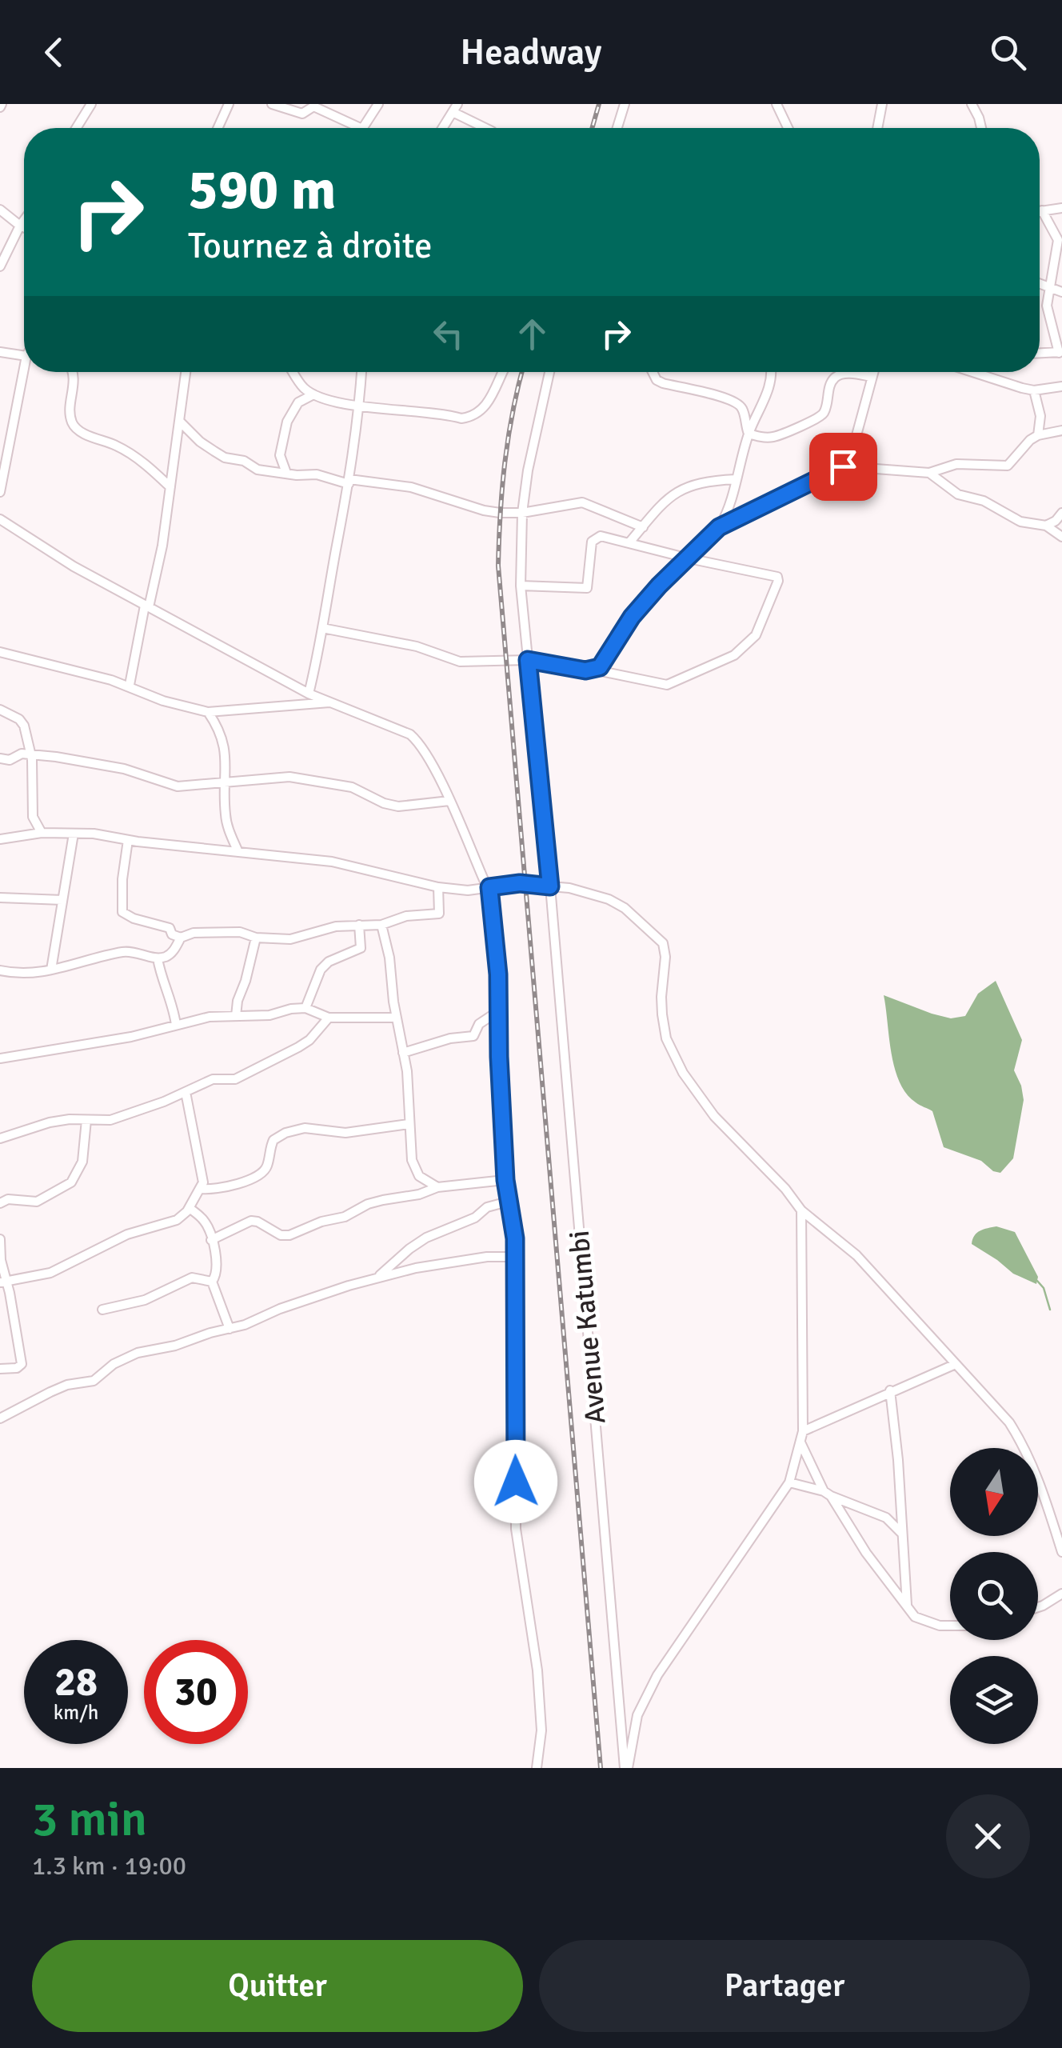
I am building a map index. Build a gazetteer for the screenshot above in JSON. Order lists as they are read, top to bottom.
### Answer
{
  "streets": {
    "street": ["Avenue Katumbi"]
  },
  "north": "bottom",
  "page": {
    "header": "Headway",
    "turn": ["590 m", "Tournez à droite"],
    "speed": "28 km/h",
    "limit": "30",
    "heading": ["3 min", "1.3 km · 19:00"],
    "buttons": ["Quitter", "Partager"]
  }
}
